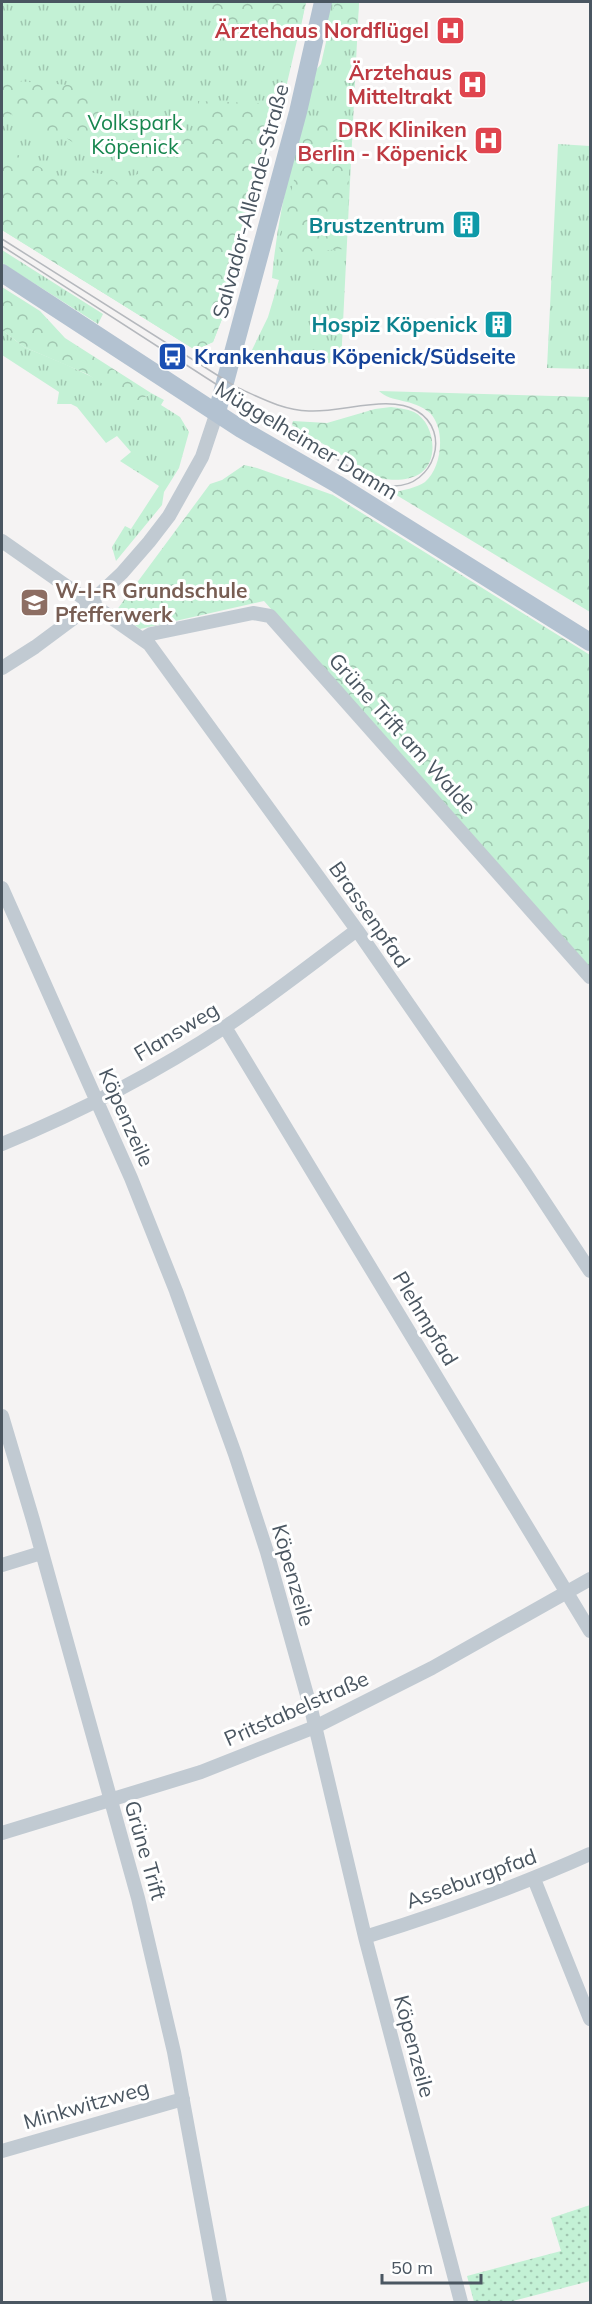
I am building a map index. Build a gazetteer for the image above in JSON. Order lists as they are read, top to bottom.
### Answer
{
  "streets": {
    "main road": ["Salvador-Allende-Straße", "Müggelheimer Damm"],
    "street": [
      "Grüne Trift am Walde",
      "Brassenpfad",
      "Flansweg",
      "Köpenzeile",
      "Plehmpfad",
      "Pritstabelstraße",
      "Grüne Trift",
      "Asseburgpfad",
      "Minkwitzweg"
    ]
  },
  "crossings": [
    ["Salvador-Allende-Straße", "Müggelheimer Damm"],
    ["Grüne Trift am Walde", "Brassenpfad"],
    ["Brassenpfad", "Flansweg"],
    ["Flansweg", "Köpenzeile"],
    ["Flansweg", "Plehmpfad"],
    ["Köpenzeile", "Pritstabelstraße"],
    ["Köpenzeile", "Asseburgpfad"],
    ["Plehmpfad", "Pritstabelstraße"],
    ["Pritstabelstraße", "Grüne Trift"],
    ["Grüne Trift", "Minkwitzweg"]
  ],
  "parks": ["Volkspark Köpenick"],
  "places": {
    "hospital": ["Ärztehaus Nordflügel", "Ärztehaus Mitteltrakt", "DRK Kliniken Berlin - Köpenick"],
    "building": ["Brustzentrum", "Hospiz Köpenick"],
    "bus stop": ["Krankenhaus Köpenick/Südseite"],
    "school or university": ["W-I-R Grundschule Pfefferwerk"]
  },
  "scale_bar": "50 m"
}
